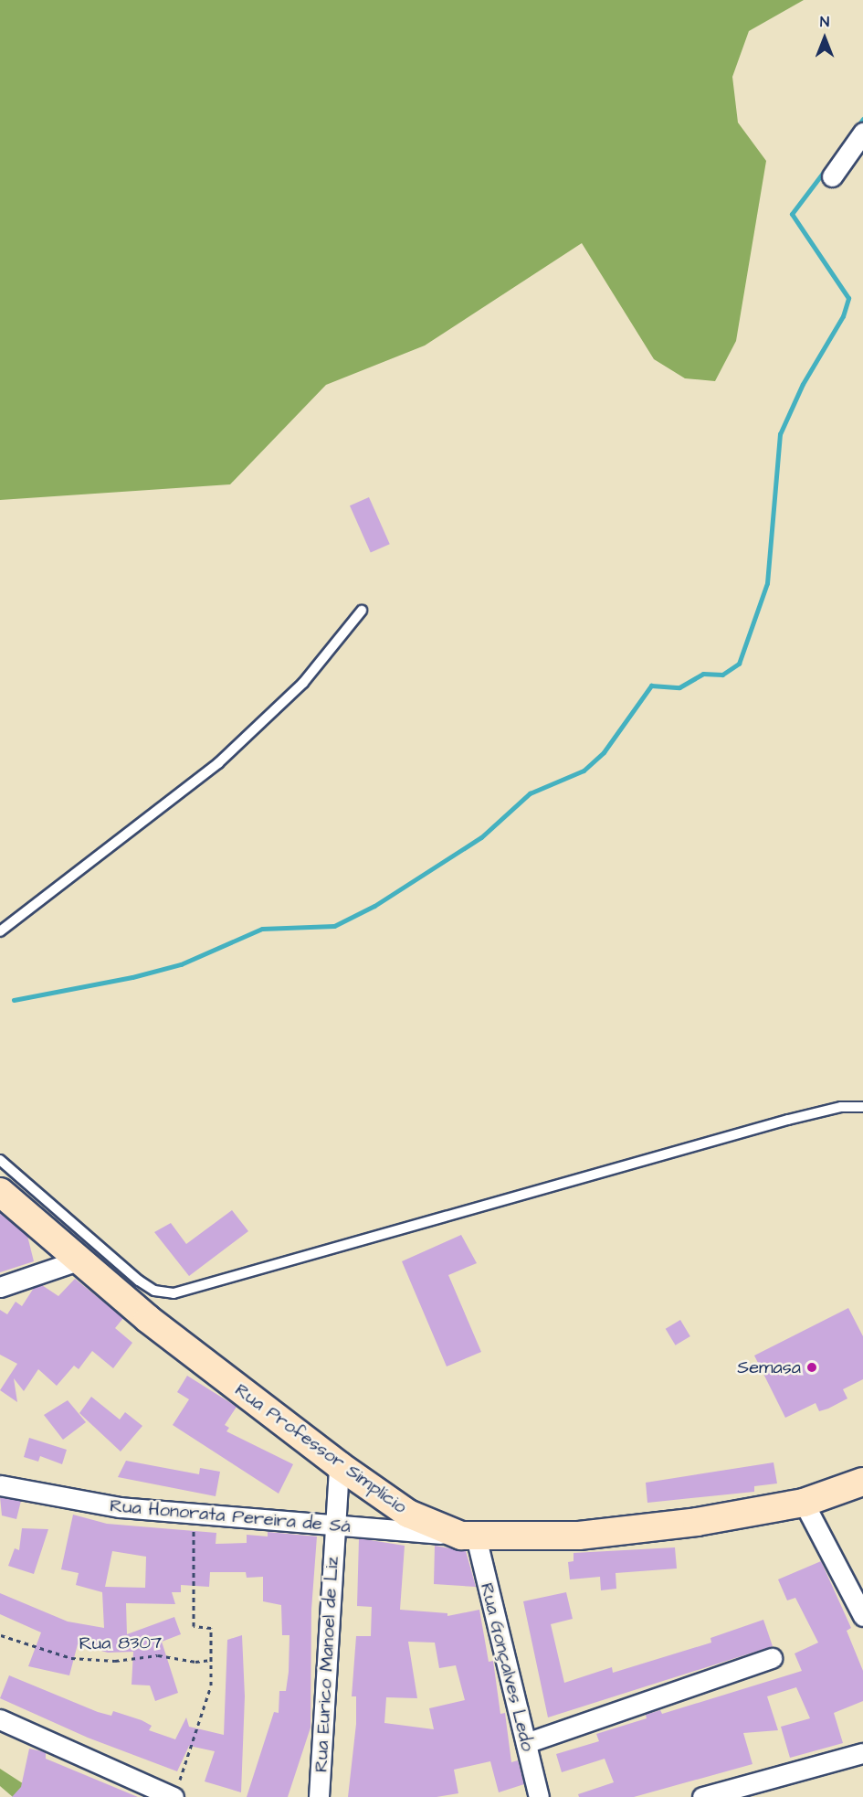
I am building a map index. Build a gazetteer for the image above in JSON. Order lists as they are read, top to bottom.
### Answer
{
  "streets": {
    "street": [
      "Rua Professor Simplício",
      "Rua Honorata Pereira de Sá",
      "Rua Eurico Manoel de Liz",
      "Rua Gonçalves Ledo"
    ],
    "path": ["Rua 8307"]
  },
  "crossings": [
    ["Rua Professor Simplício", "Rua Honorata Pereira de Sá"],
    ["Rua Professor Simplício", "Rua Eurico Manoel de Liz"],
    ["Rua Professor Simplício", "Rua Gonçalves Ledo"],
    ["Rua Honorata Pereira de Sá", "Rua Eurico Manoel de Liz"],
    ["Rua Honorata Pereira de Sá", "Rua Gonçalves Ledo"]
  ],
  "places": ["Semasa"],
  "north": "top"
}
